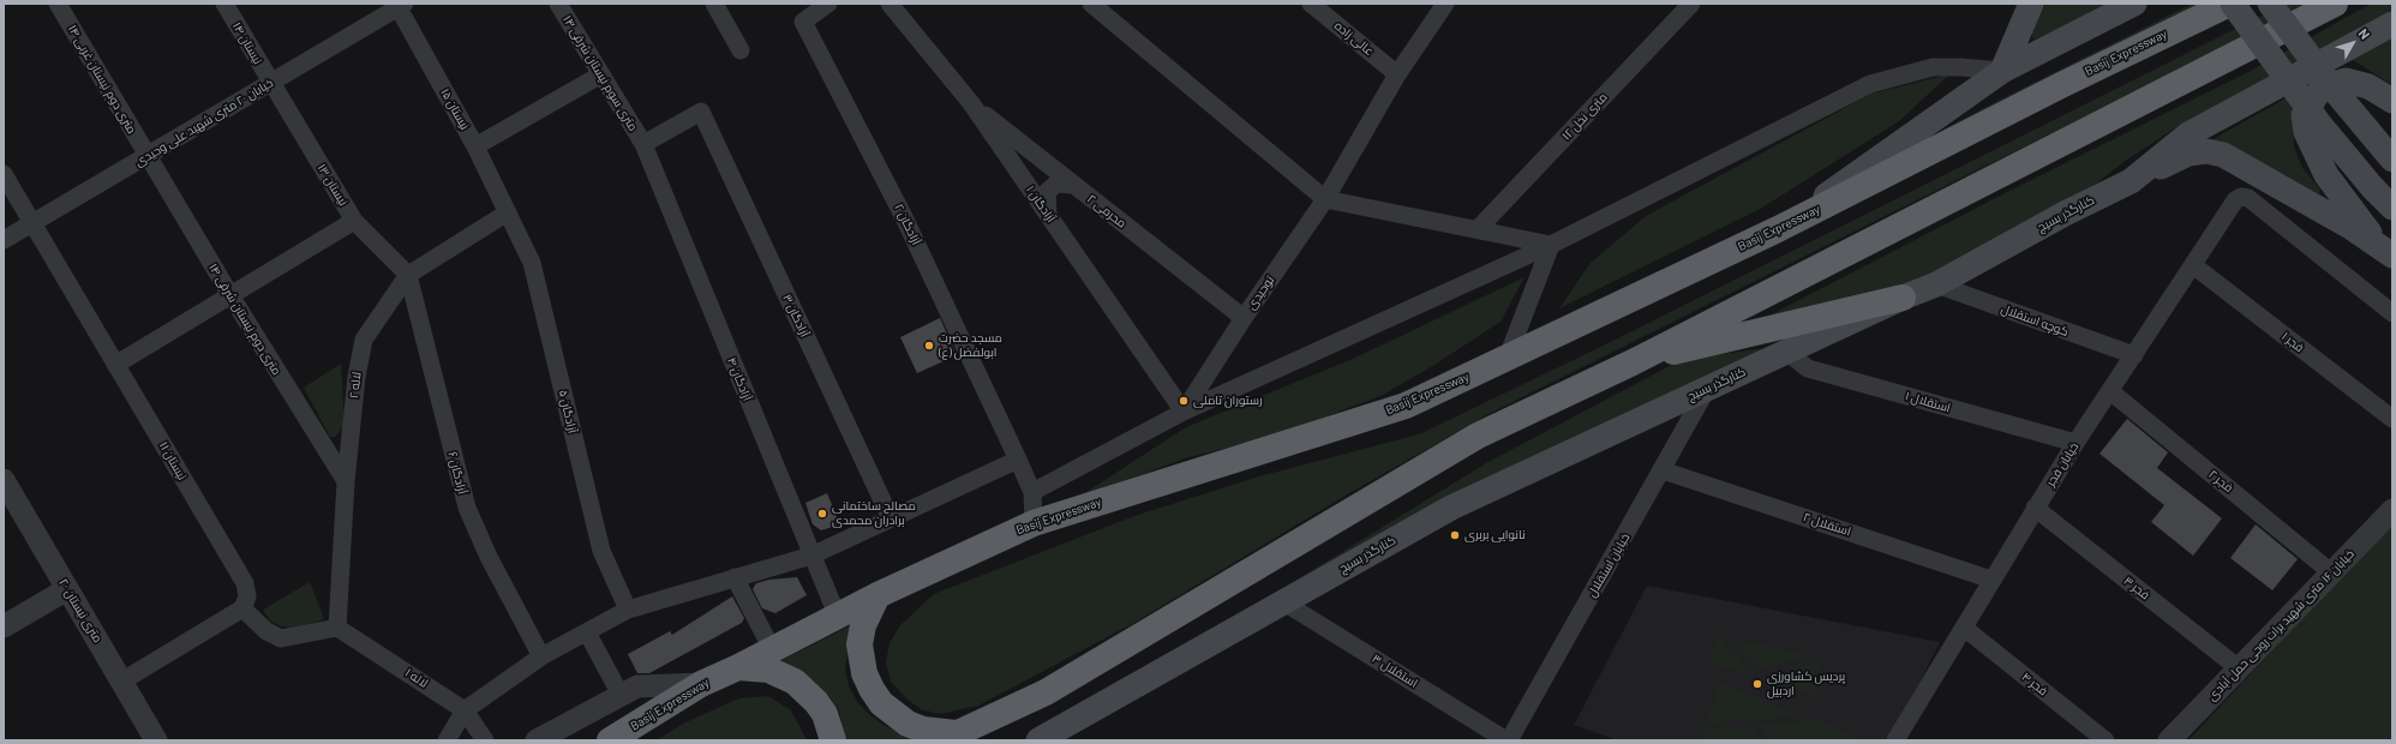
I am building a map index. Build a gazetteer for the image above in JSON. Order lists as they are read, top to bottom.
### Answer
{
  "streets": {
    "highway": ["Basij Expressway"],
    "main road": ["کنارگذر بسیج"],
    "street": [
      "عالی زاده",
      "نیستان ۱۴",
      "۱۴ متری سوم نیستان شرقی",
      "۱۴ متری دوم نیستان غربی",
      "نیستان ۱۵",
      "۱۲ متری نخل",
      "خیابان ۲۰ متری شهید علی وحیدی",
      "نیستان ۱۳",
      "آزادگان ۱",
      "محرمی ۲",
      "آزادگان ۲",
      "توحیدی",
      "آزادگان ۳",
      "۱۴ متری دوم نیستان شرقی",
      "کوچه استقلال",
      "فجر ۱",
      "آزادگان ۴",
      "لاله ۲",
      "استقلال ۱",
      "آزادگان ۵",
      "نیستان ۱۱",
      "خیابان فجر",
      "آزادگان ۶",
      "فجر ۲",
      "استقلال ۲",
      "خیابان استقلال",
      "فجر ۳",
      "۲۰ متری نیستان",
      "خیابان ۱۶ متری شهید برات روحی حمل آبادی",
      "استقلال ۳",
      "لاله ۱",
      "فجر ۴"
    ]
  },
  "crossings": [
    ["عالی زاده", "توحیدی"],
    ["نیستان ۱۴", "خیابان ۲۰ متری شهید علی وحیدی"],
    ["نیستان ۱۴", "نیستان ۱۳"],
    ["Basij Expressway", "آزادگان ۴"],
    ["۱۴ متری سوم نیستان شرقی", "آزادگان ۳"],
    ["۱۴ متری سوم نیستان شرقی", "آزادگان ۴"],
    ["۱۴ متری دوم نیستان غربی", "خیابان ۲۰ متری شهید علی وحیدی"],
    ["۱۴ متری دوم نیستان غربی", "۱۴ متری دوم نیستان شرقی"],
    ["نیستان ۱۵", "خیابان ۲۰ متری شهید علی وحیدی"],
    ["نیستان ۱۵", "لاله ۲"],
    ["نیستان ۱۵", "آزادگان ۵"],
    ["خیابان ۲۰ متری شهید علی وحیدی", "نیستان ۱۳"],
    ["خیابان ۲۰ متری شهید علی وحیدی", "۱۴ متری دوم نیستان شرقی"],
    ["خیابان ۲۰ متری شهید علی وحیدی", "نیستان ۱۱"],
    ["نیستان ۱۳", "لاله ۲"],
    ["نیستان ۱۳", "آزادگان ۶"],
    ["آزادگان ۱", "محرمی ۲"],
    ["آزادگان ۱", "توحیدی"],
    ["محرمی ۲", "توحیدی"],
    ["کنارگذر بسیج", "کوچه استقلال"],
    ["کنارگذر بسیج", "استقلال ۱"],
    ["کنارگذر بسیج", "خیابان استقلال"],
    ["کنارگذر بسیج", "استقلال ۳"],
    ["آزادگان ۳", "آزادگان ۴"],
    ["۱۴ متری دوم نیستان شرقی", "لاله ۲"],
    ["کوچه استقلال", "خیابان فجر"],
    ["فجر ۱", "خیابان فجر"],
    ["لاله ۲", "آزادگان ۵"],
    ["لاله ۲", "آزادگان ۶"],
    ["لاله ۲", "لاله ۱"],
    ["استقلال ۱", "خیابان فجر"],
    ["خیابان فجر", "فجر ۲"],
    ["خیابان فجر", "استقلال ۲"],
    ["خیابان فجر", "فجر ۳"],
    ["خیابان فجر", "فجر ۴"],
    ["فجر ۲", "خیابان ۱۶ متری شهید برات روحی حمل آبادی"],
    ["استقلال ۲", "خیابان استقلال"],
    ["خیابان استقلال", "استقلال ۳"],
    ["فجر ۳", "خیابان ۱۶ متری شهید برات روحی حمل آبادی"]
  ],
  "places": [
    "مسجد حضرت ابولفضل (ع)",
    "رستوران تاملی",
    "مصالح ساختمانی برادران محمدی",
    "نانوایی بربری",
    "پردیس کشاورزی اردبیل"
  ],
  "north": "top right"
}
